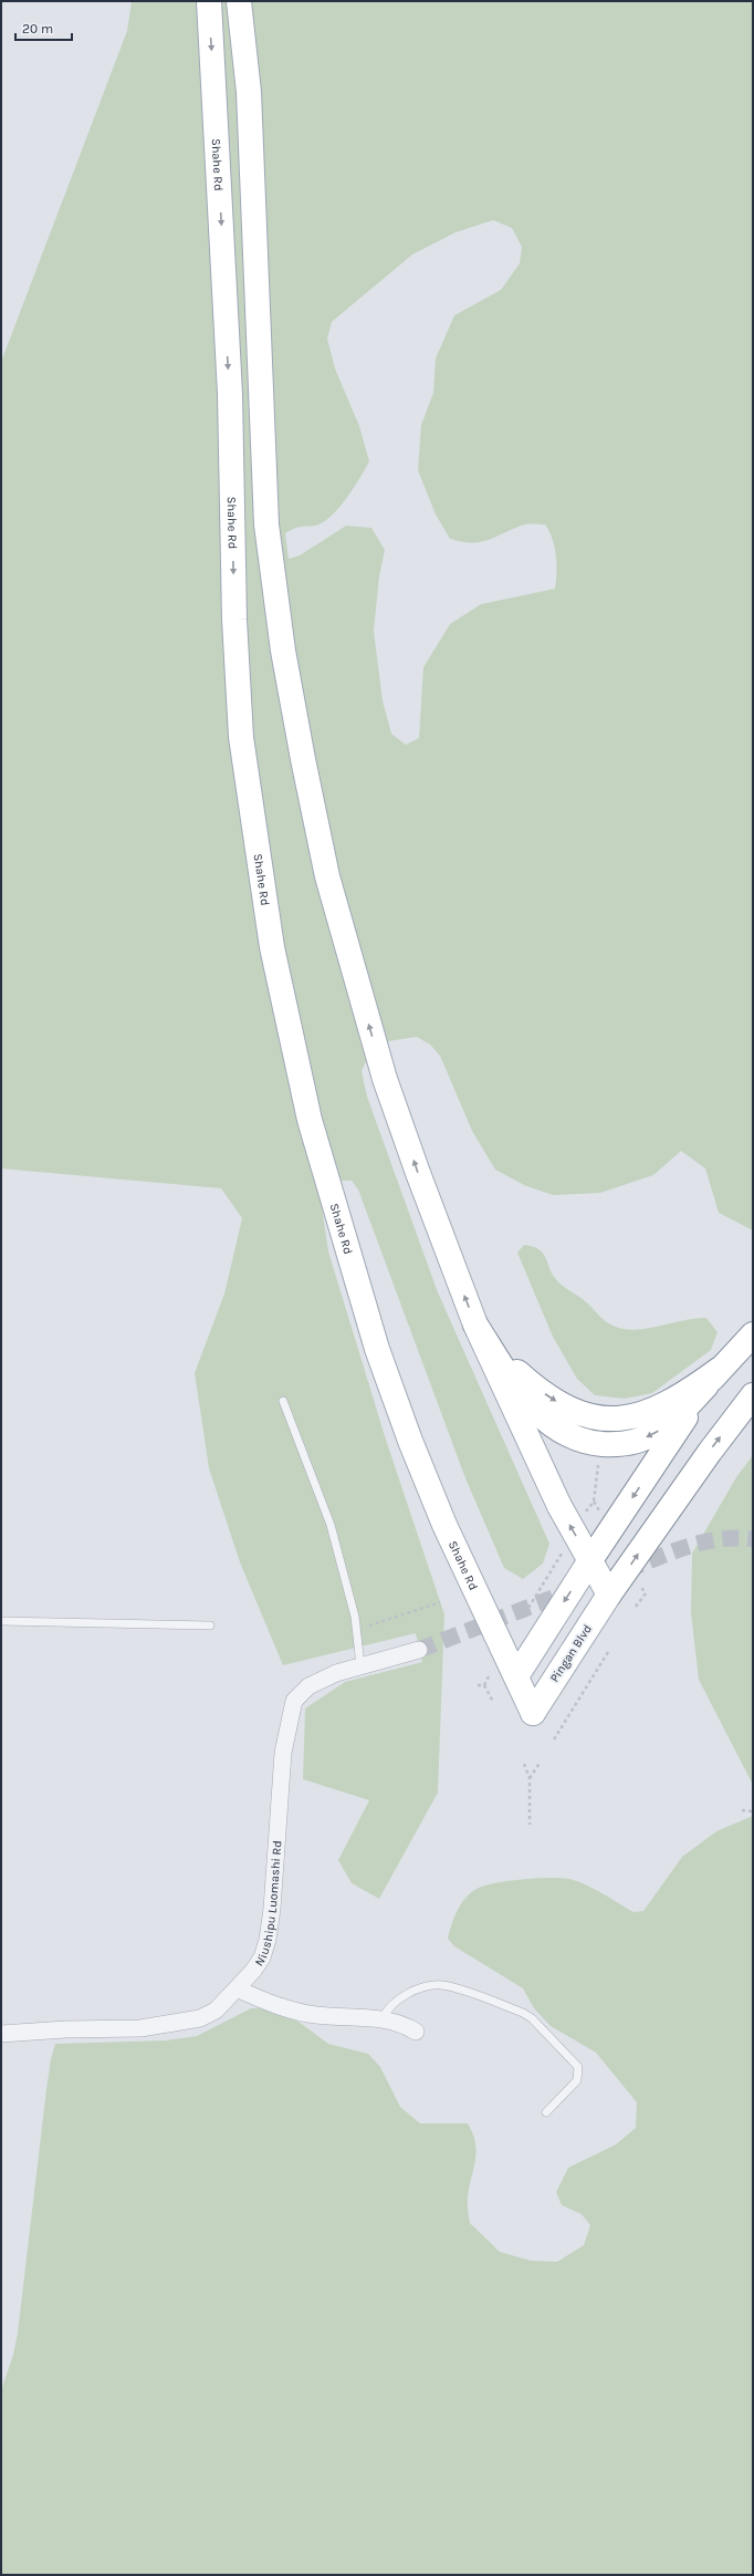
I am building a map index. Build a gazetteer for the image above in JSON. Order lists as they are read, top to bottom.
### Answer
{
  "streets": {
    "main road": ["Shahe Rd", "Pingan Blvd"],
    "street": ["Niushipu Luomashi Rd"]
  },
  "crossings": [
    ["Shahe Rd", "Pingan Blvd"]
  ],
  "scale_bar": "20 m"
}
